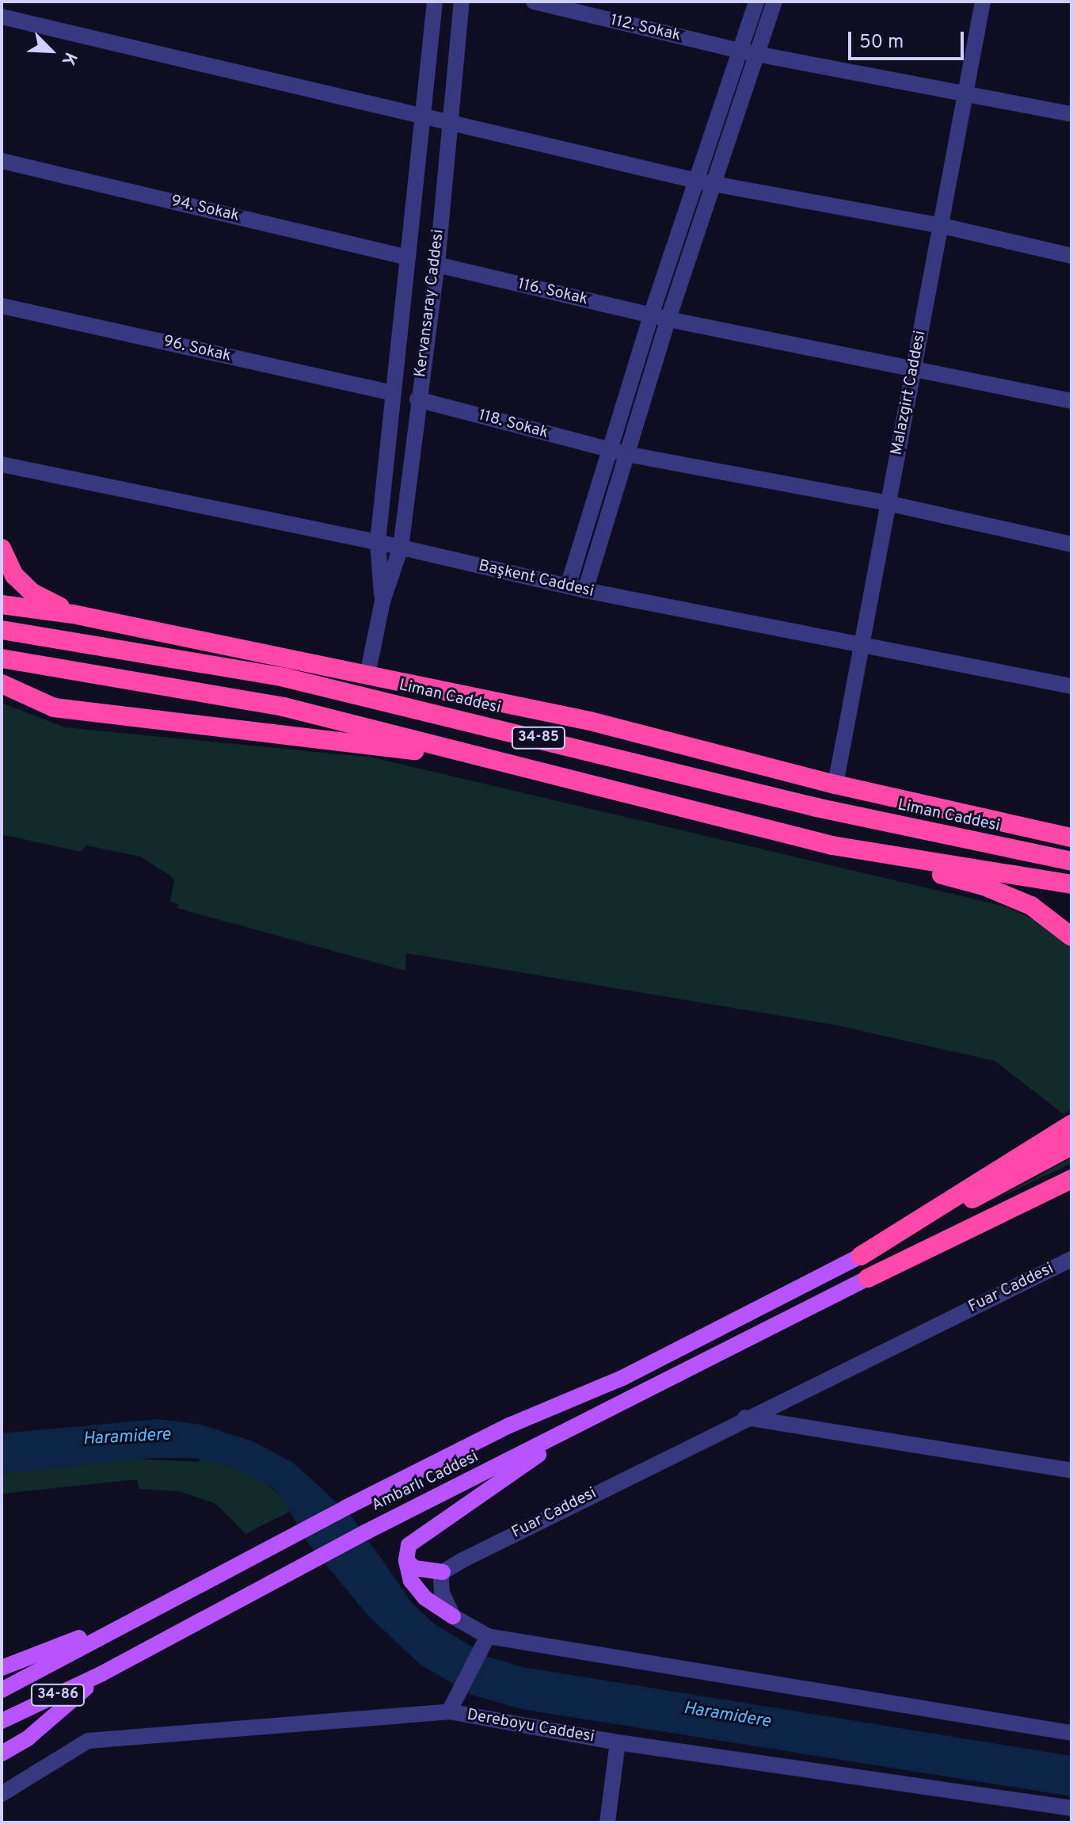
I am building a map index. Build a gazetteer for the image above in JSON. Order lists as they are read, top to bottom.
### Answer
{
  "streets": {
    "highway": ["Liman Caddesi", "34-85"],
    "main road": ["Ambarlı Caddesi", "34-86"],
    "street": [
      "112. Sokak",
      "94. Sokak",
      "116. Sokak",
      "Kervansaray Caddesi",
      "96. Sokak",
      "Malazgirt Caddesi",
      "118. Sokak",
      "Başkent Caddesi",
      "Fuar Caddesi",
      "Dereboyu Caddesi"
    ]
  },
  "crossings": [
    ["112. Sokak", "Malazgirt Caddesi"],
    ["94. Sokak", "Kervansaray Caddesi"],
    ["116. Sokak", "Kervansaray Caddesi"],
    ["116. Sokak", "Malazgirt Caddesi"],
    ["Kervansaray Caddesi", "96. Sokak"],
    ["Kervansaray Caddesi", "118. Sokak"],
    ["Kervansaray Caddesi", "Başkent Caddesi"],
    ["Malazgirt Caddesi", "118. Sokak"],
    ["Malazgirt Caddesi", "Başkent Caddesi"]
  ],
  "water": ["Haramidere"],
  "scale_bar": "50 m",
  "north": "bottom right"
}
